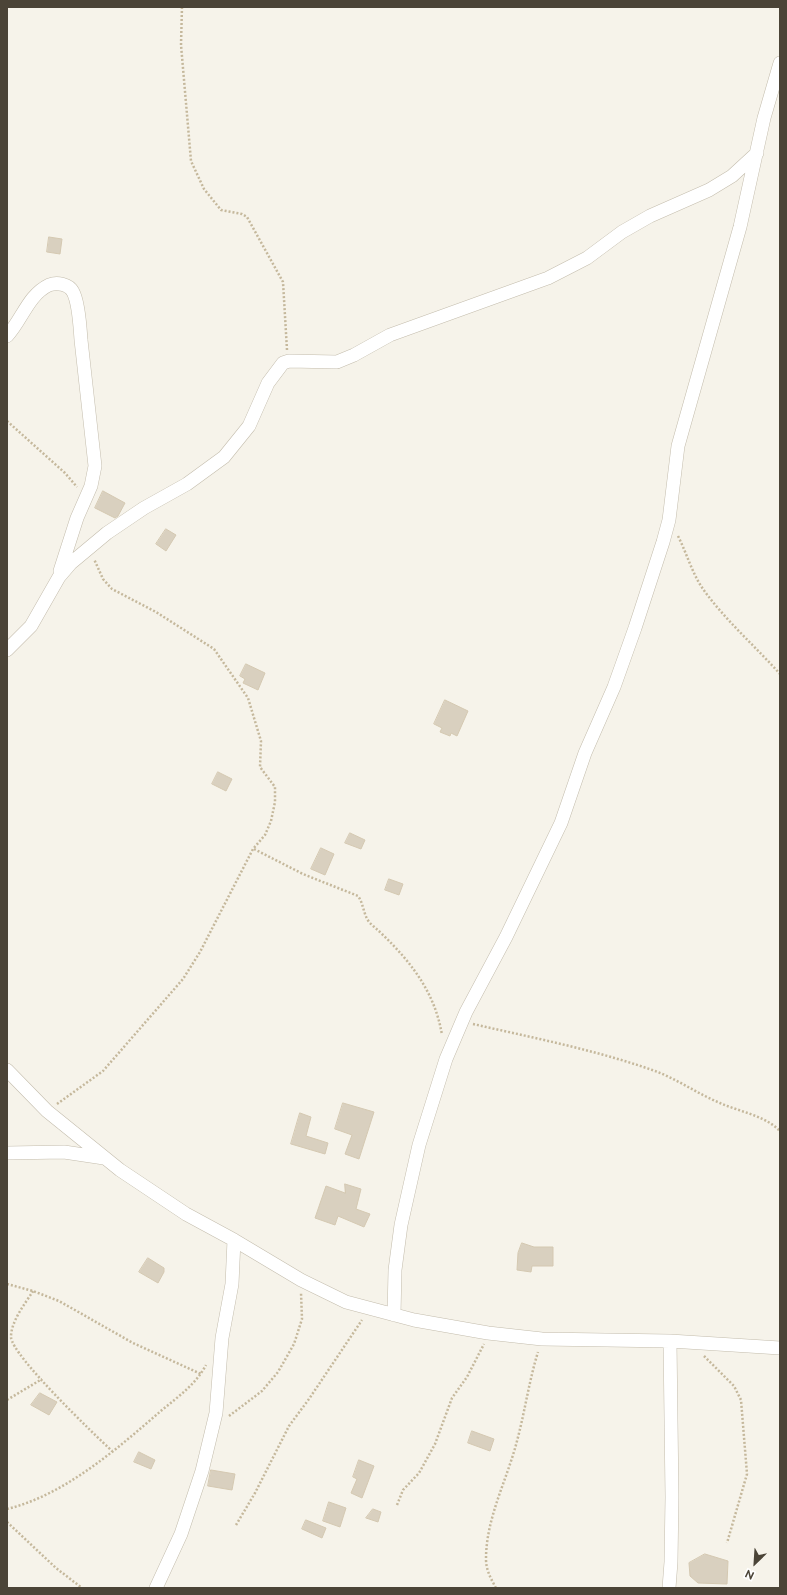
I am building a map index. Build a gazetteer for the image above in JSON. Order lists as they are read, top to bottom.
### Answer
{
  "north": "bottom left"
}
